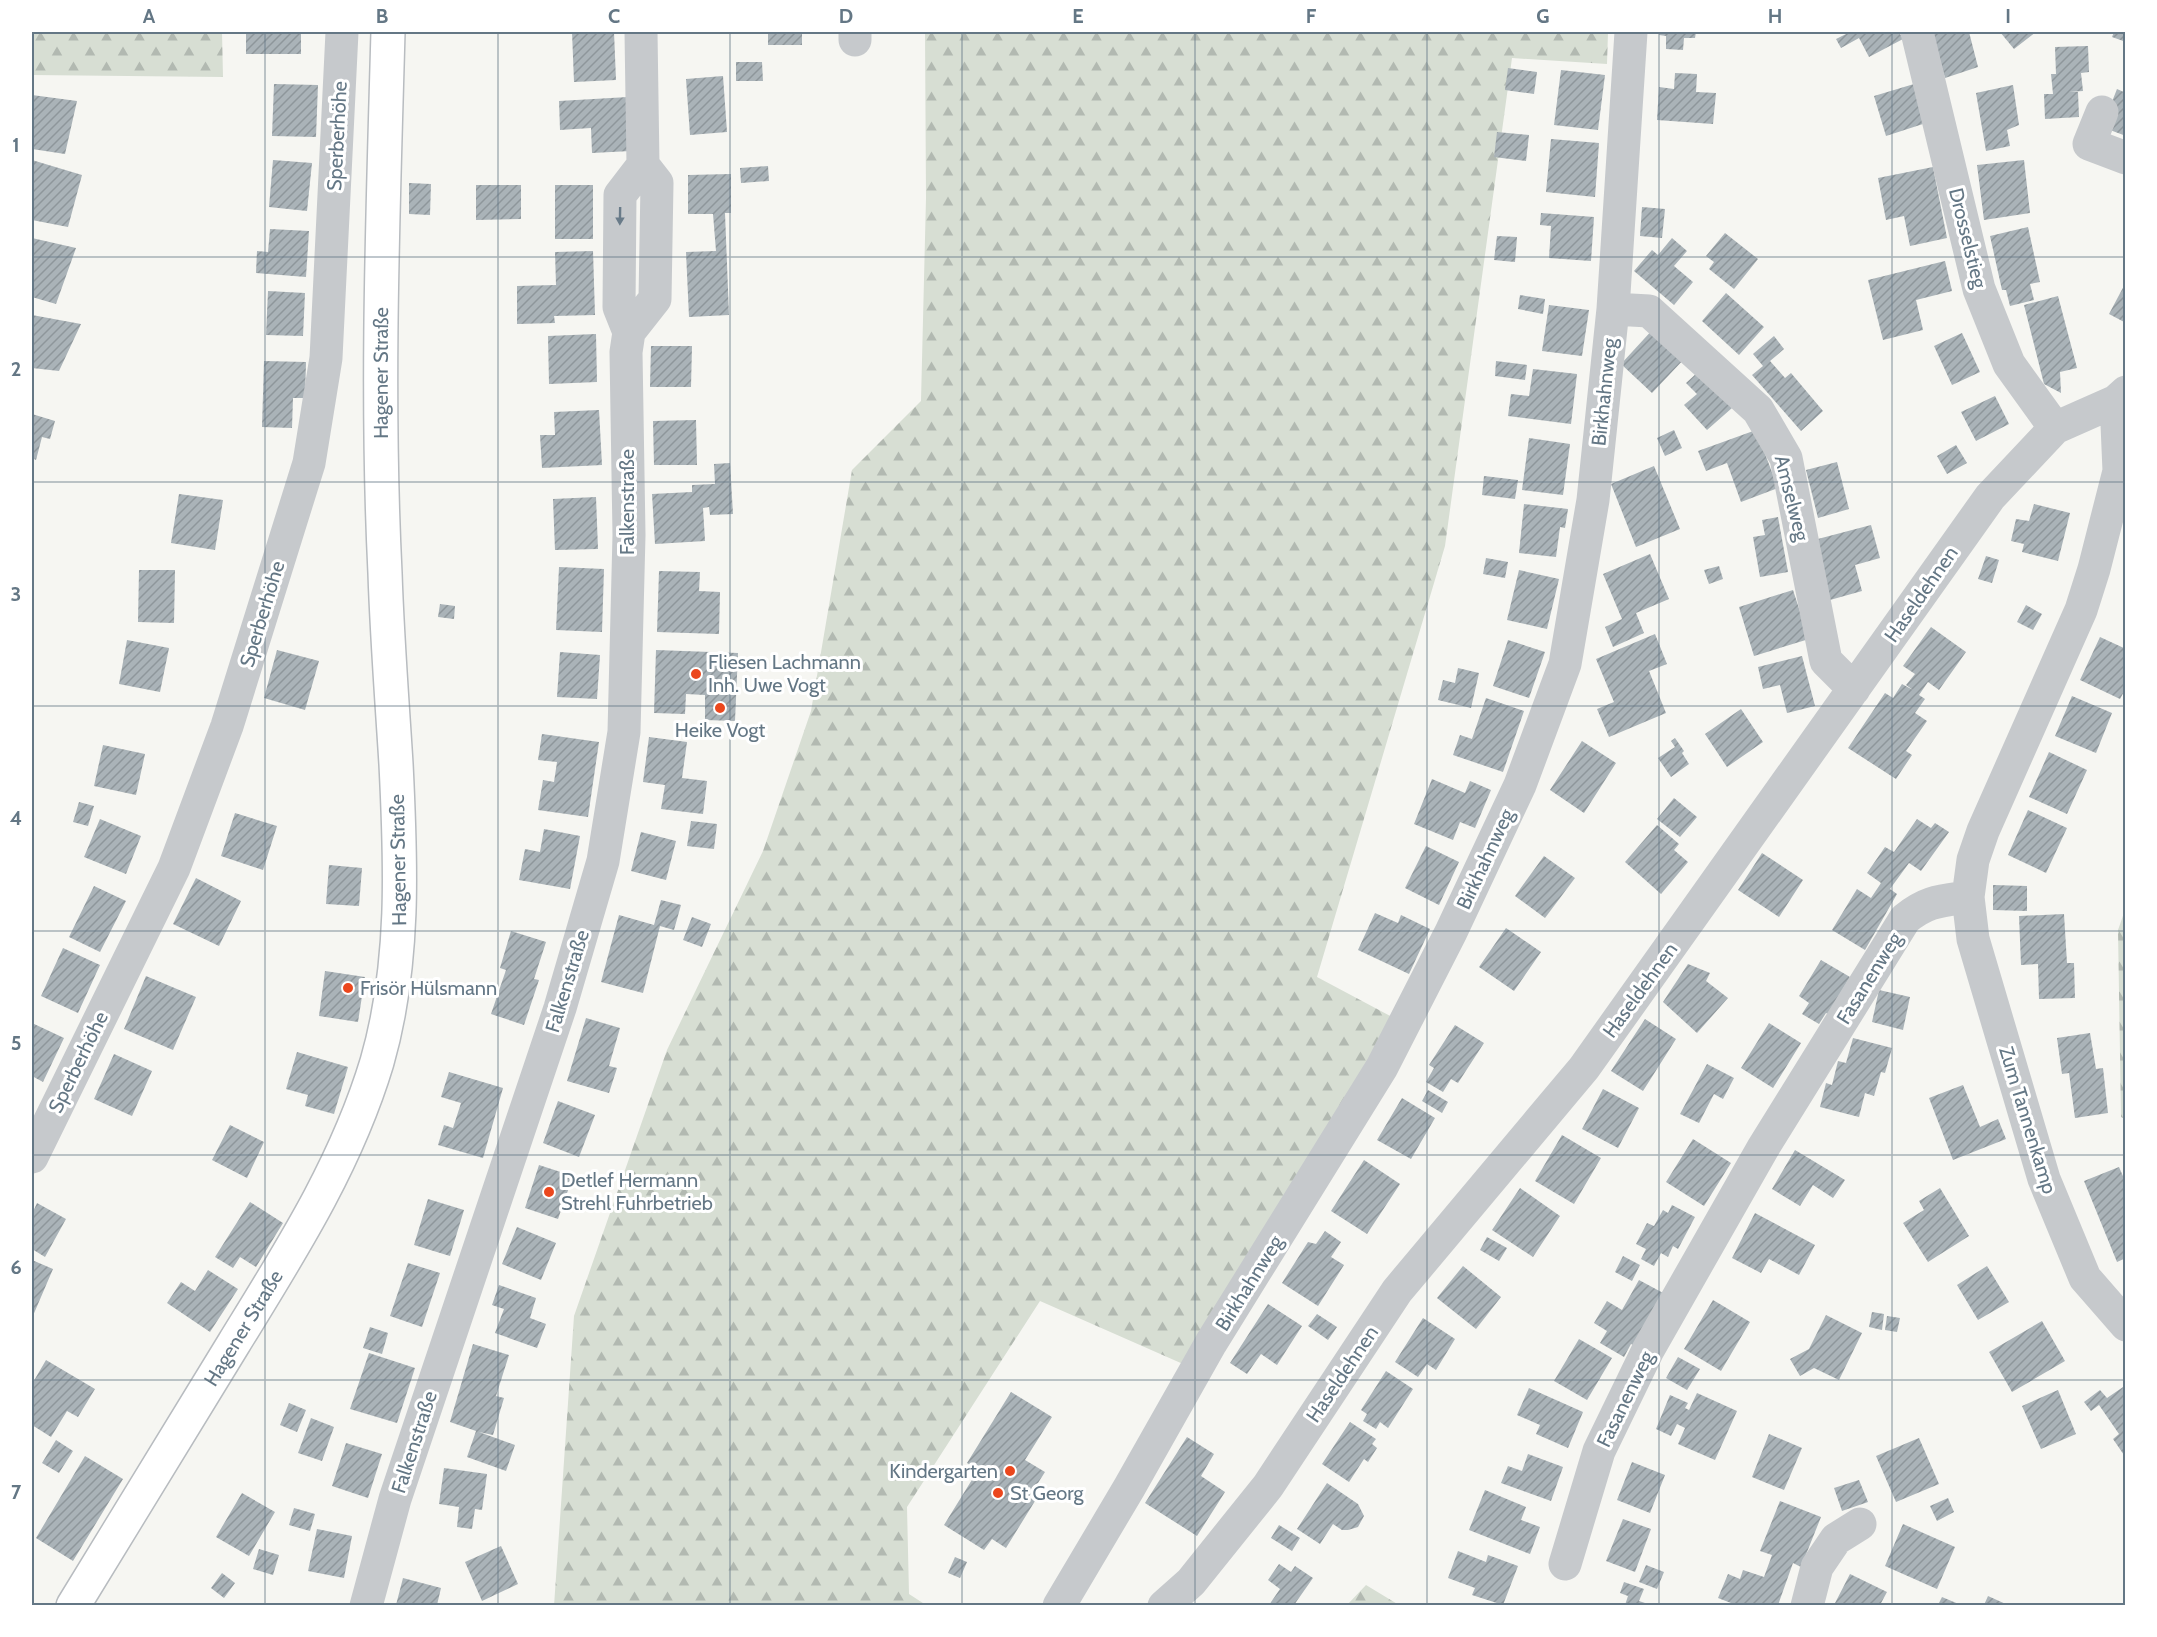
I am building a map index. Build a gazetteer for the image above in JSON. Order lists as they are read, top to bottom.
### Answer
{
  "streets": {
    "main road": ["Hagener Straße"],
    "street": [
      "Sperberhöhe",
      "Drosselstieg",
      "Birkhahnweg",
      "Amselweg",
      "Falkenstraße",
      "Haseldehnen",
      "Fasanenweg",
      "Zum Tannenkamp"
    ]
  },
  "crossings": [
    ["Drosselstieg", "Haseldehnen"],
    ["Birkhahnweg", "Amselweg"],
    ["Amselweg", "Haseldehnen"],
    ["Fasanenweg", "Zum Tannenkamp"]
  ],
  "places": [
    "Fliesen Lachmann Inh. Uwe Vogt",
    "Heike Vogt",
    "Frisör Hülsmann",
    "Detlef Hermann Strehl Fuhrbetrieb",
    "Kindergarten",
    "St Georg"
  ],
  "grid": {
    "columns": [
      "A",
      "B",
      "C",
      "D",
      "E",
      "F",
      "G",
      "H",
      "I"
    ],
    "rows": [
      "1",
      "2",
      "3",
      "4",
      "5",
      "6",
      "7"
    ]
  }
}
